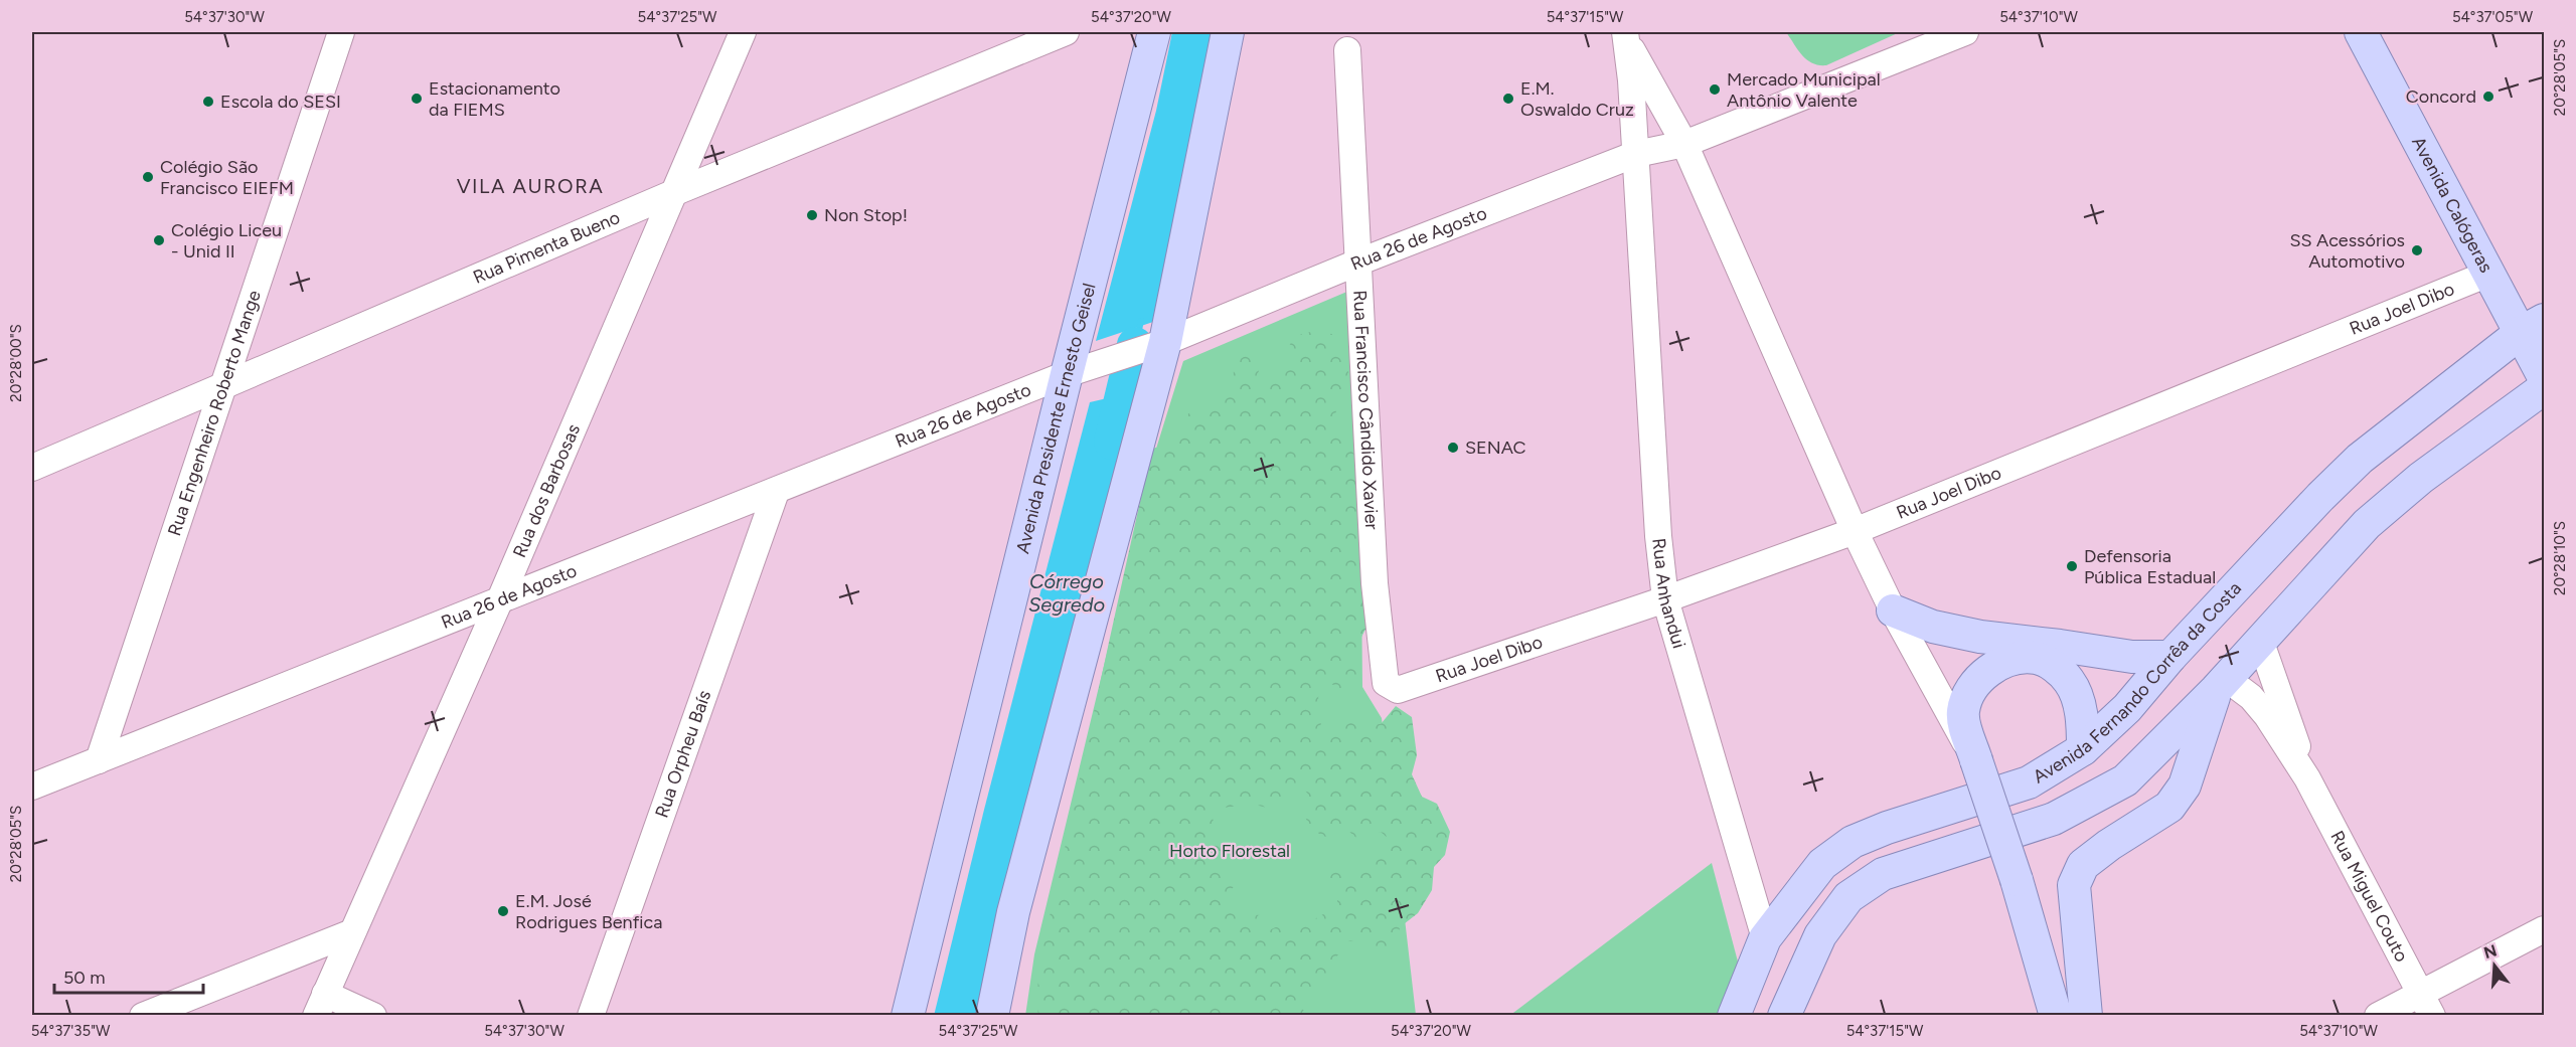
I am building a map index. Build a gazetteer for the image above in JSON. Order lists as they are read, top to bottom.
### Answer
{
  "streets": {
    "main road": [
      "Avenida Calógeras",
      "Avenida Presidente Ernesto Geisel",
      "Rua Anhandui",
      "Avenida Fernando Corrêa da Costa"
    ],
    "street": [
      "Rua 26 de Agosto",
      "Rua Pimenta Bueno",
      "Rua Joel Dibo",
      "Rua Francisco Cândido Xavier",
      "Rua Engenheiro Roberto Mange",
      "Rua dos Barbosas",
      "Rua Orpheu Baís",
      "Rua Miguel Couto"
    ]
  },
  "crossings": [
    ["Avenida Calógeras", "Rua Joel Dibo"],
    ["Avenida Calógeras", "Avenida Fernando Corrêa da Costa"],
    ["Rua 26 de Agosto", "Rua Francisco Cândido Xavier"],
    ["Rua 26 de Agosto", "Rua Engenheiro Roberto Mange"],
    ["Rua 26 de Agosto", "Avenida Presidente Ernesto Geisel"],
    ["Rua 26 de Agosto", "Rua dos Barbosas"],
    ["Rua 26 de Agosto", "Rua Anhandui"],
    ["Rua 26 de Agosto", "Rua Orpheu Baís"],
    ["Rua Pimenta Bueno", "Rua Engenheiro Roberto Mange"],
    ["Rua Pimenta Bueno", "Rua dos Barbosas"],
    ["Rua Joel Dibo", "Rua Francisco Cândido Xavier"],
    ["Rua Joel Dibo", "Rua Anhandui"],
    ["Rua Anhandui", "Avenida Fernando Corrêa da Costa"]
  ],
  "districts": ["VILA AURORA"],
  "water": ["Córrego Segredo"],
  "parks": ["Horto Florestal"],
  "places": [
    "Mercado Municipal Antônio Valente",
    "Concord",
    "Estacionamento da FIEMS",
    "E.M. Oswaldo Cruz",
    "Escola do SESI",
    "Colégio São Francisco EIEFM",
    "Non Stop!",
    "Colégio Liceu - Unid II",
    "SS Acessórios Automotivo",
    "SENAC",
    "Defensoria Pública Estadual",
    "E.M. José Rodrigues Benfica"
  ],
  "scale_bar": "50 m",
  "north": "top",
  "coordinates": [
    "54°37'30\"W",
    "54°37'25\"W",
    "54°37'20\"W",
    "54°37'15\"W",
    "54°37'10\"W",
    "54°37'05\"W",
    "20°28'05\"S",
    "20°28'00\"S",
    "20°28'10\"S",
    "54°37'35\"W"
  ]
}
